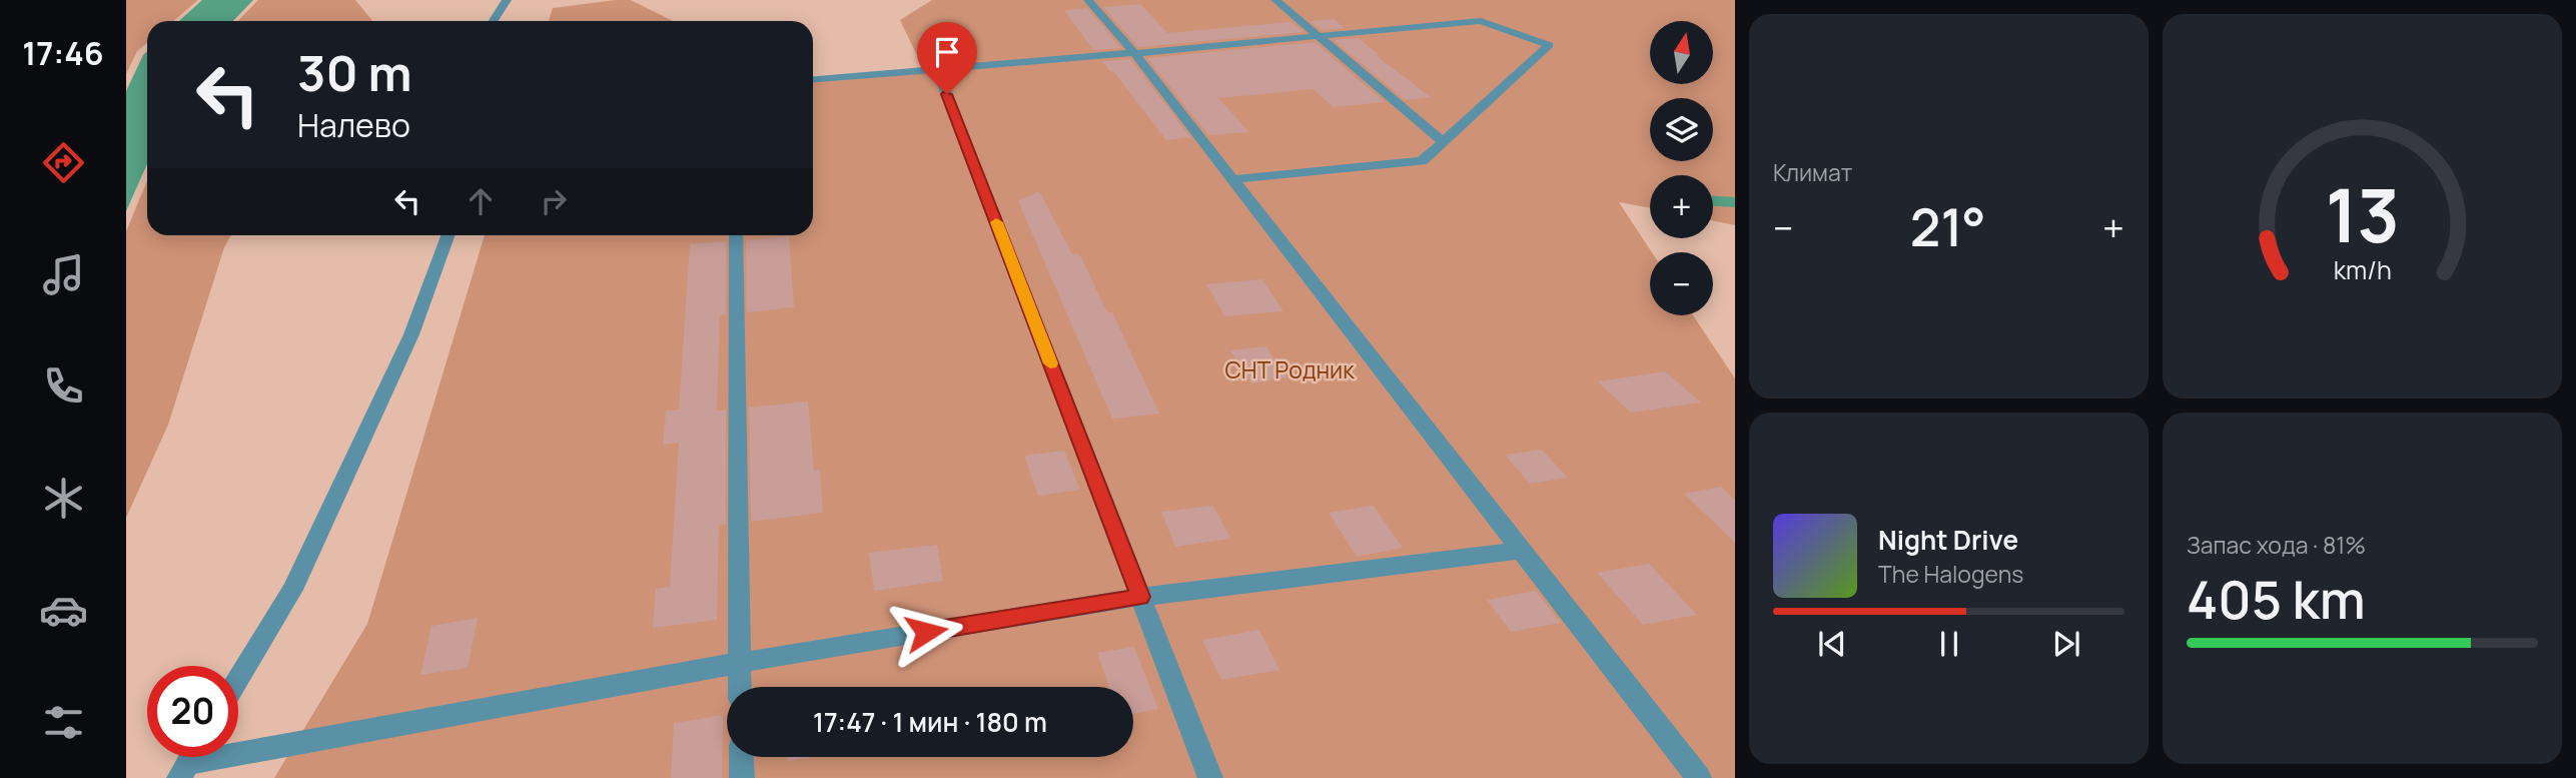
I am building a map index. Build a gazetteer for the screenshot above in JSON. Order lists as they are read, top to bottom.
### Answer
{
  "parks": ["СНТ Родник"],
  "north": "top",
  "page": {
    "tabs": "17:46",
    "tile": [
      "Климат",
      ["Запас хода · 81%", "405 km"]
    ],
    "map_buttons": ["+", "−"],
    "turn": ["30 m", "Налево"],
    "heat": ["−", "21°", "+"],
    "song": ["Night Drive", "The Halogens"],
    "limit": "20",
    "trip": "17:47 · 1 мин · 180 m",
    "gauge": ["13", "km/h"]
  }
}
